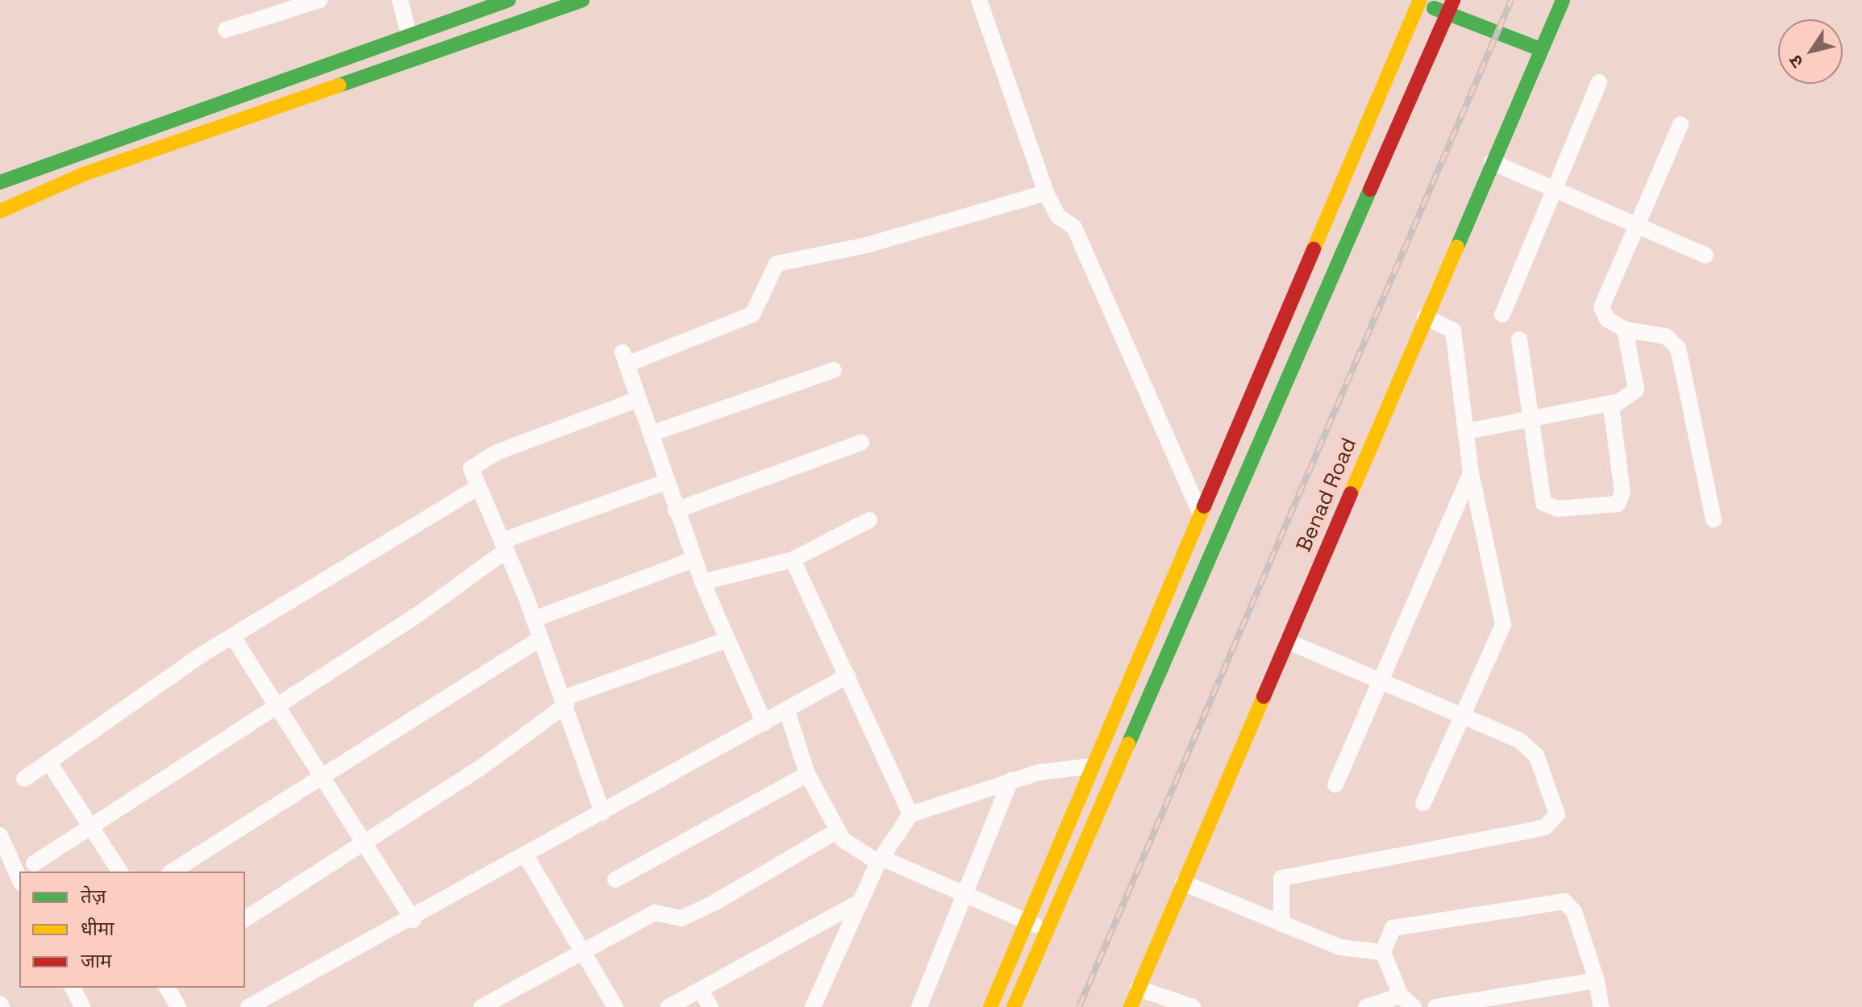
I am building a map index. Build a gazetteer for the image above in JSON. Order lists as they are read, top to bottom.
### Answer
{
  "streets": {
    "street": ["Benad Road"]
  },
  "legend": ["तेज़", "धीमा", "जाम"],
  "north": "bottom left"
}
